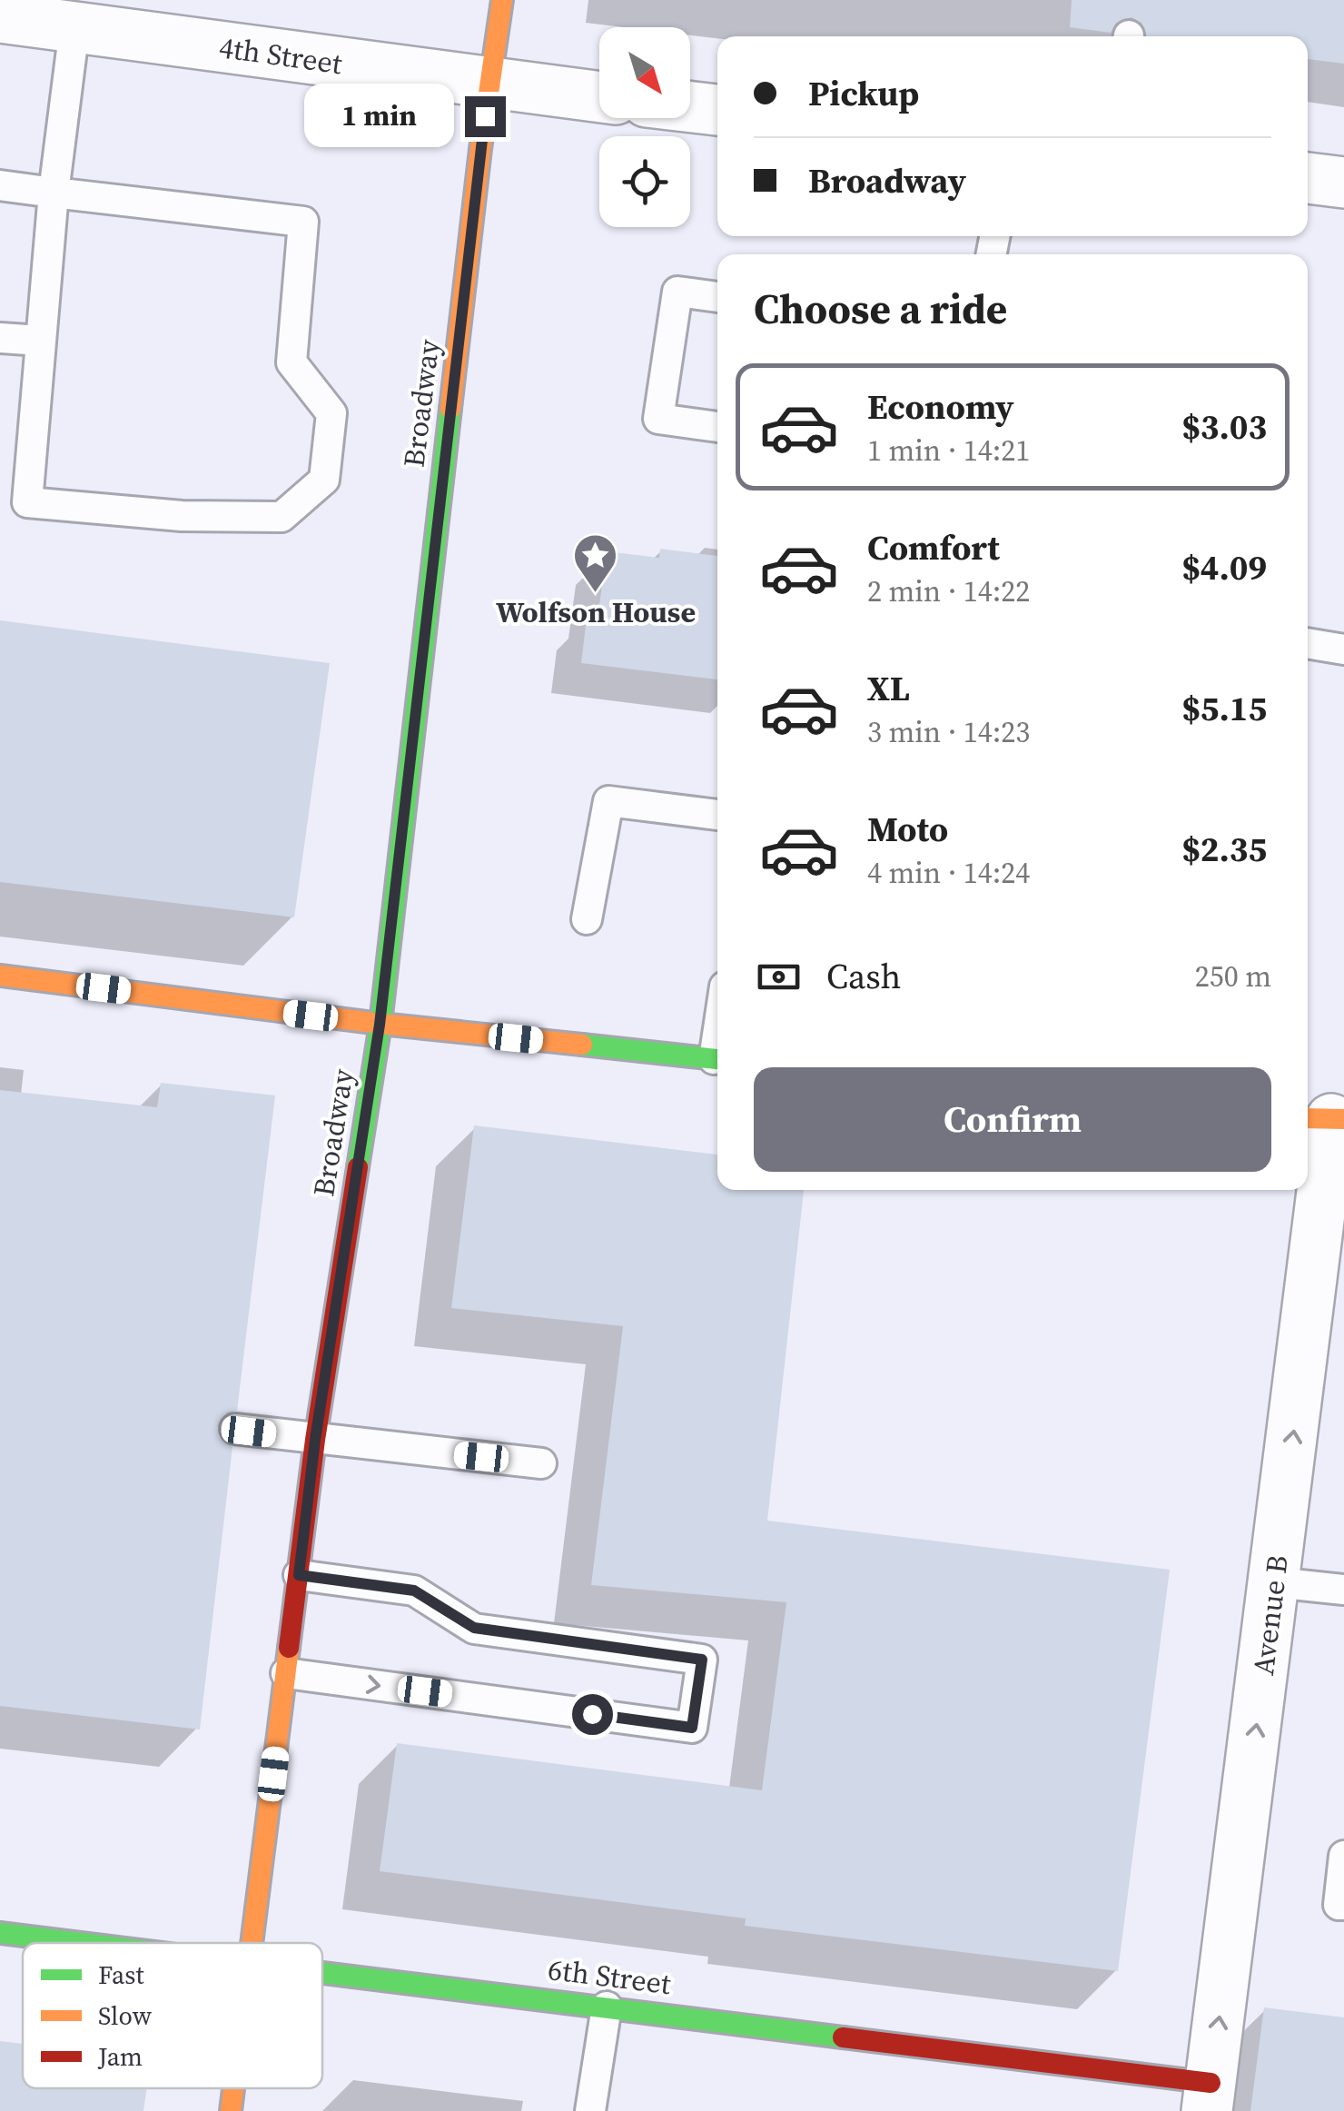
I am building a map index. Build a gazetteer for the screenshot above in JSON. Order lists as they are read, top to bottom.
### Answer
{
  "streets": {
    "main road": ["Broadway", "6th Street"],
    "street": ["4th Street", "Avenue B"]
  },
  "crossings": [
    ["4th Street", "Broadway"],
    ["Avenue B", "6th Street"]
  ],
  "one_way": ["Avenue B"],
  "places": {
    "place": ["Wolfson House"]
  },
  "legend": ["Fast", "Slow", "Jam"],
  "north": "bottom right",
  "page": {
    "banner": ["Pickup", "Broadway"],
    "bubble": "1 min",
    "heading": "Choose a ride",
    "list": [
      {
        "name": "Economy",
        "note": "1 min · 14:21",
        "value": "$3.03"
      },
      {
        "name": "Comfort",
        "note": "2 min · 14:22",
        "value": "$4.09"
      },
      {
        "name": "XL",
        "note": "3 min · 14:23",
        "value": "$5.15"
      },
      {
        "name": "Moto",
        "note": "4 min · 14:24",
        "value": "$2.35"
      }
    ],
    "pay": ["Cash", "250 m"],
    "buttons": "Confirm"
  }
}
